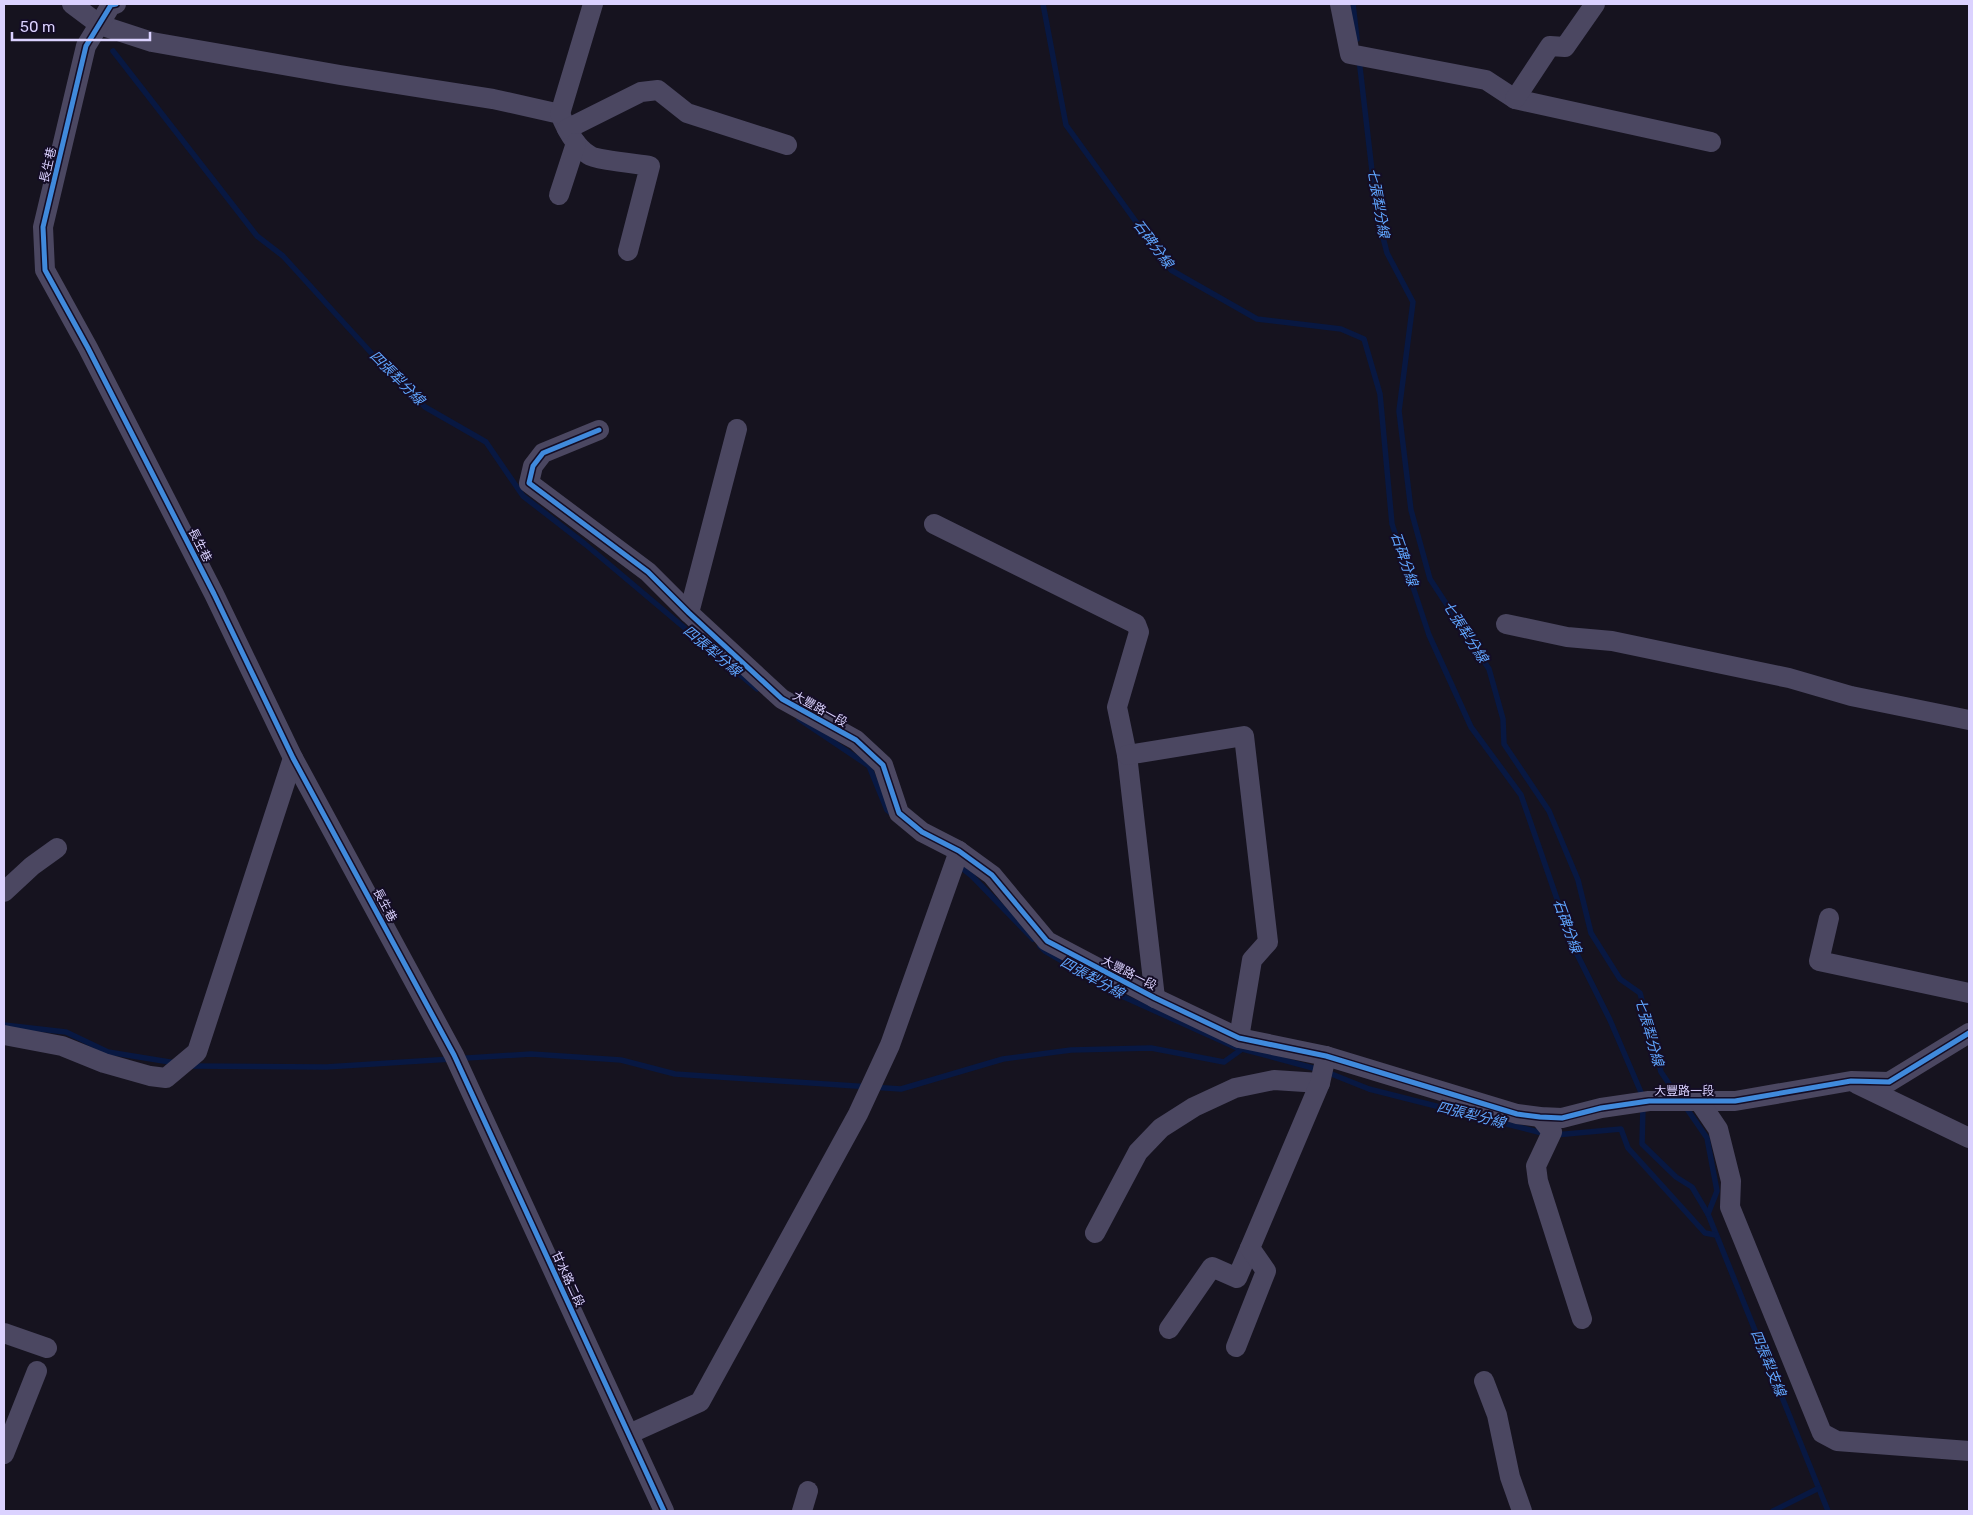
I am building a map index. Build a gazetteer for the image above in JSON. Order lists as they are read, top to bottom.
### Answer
{
  "streets": {
    "street": ["長生巷", "大豐路一段", "甘水路二段"]
  },
  "crossings": [
    ["長生巷", "甘水路二段"]
  ],
  "water": [
    "七張犁分線",
    "石碑分線",
    "四張犁分線",
    "四張犁支線"
  ],
  "scale_bar": "50 m"
}
